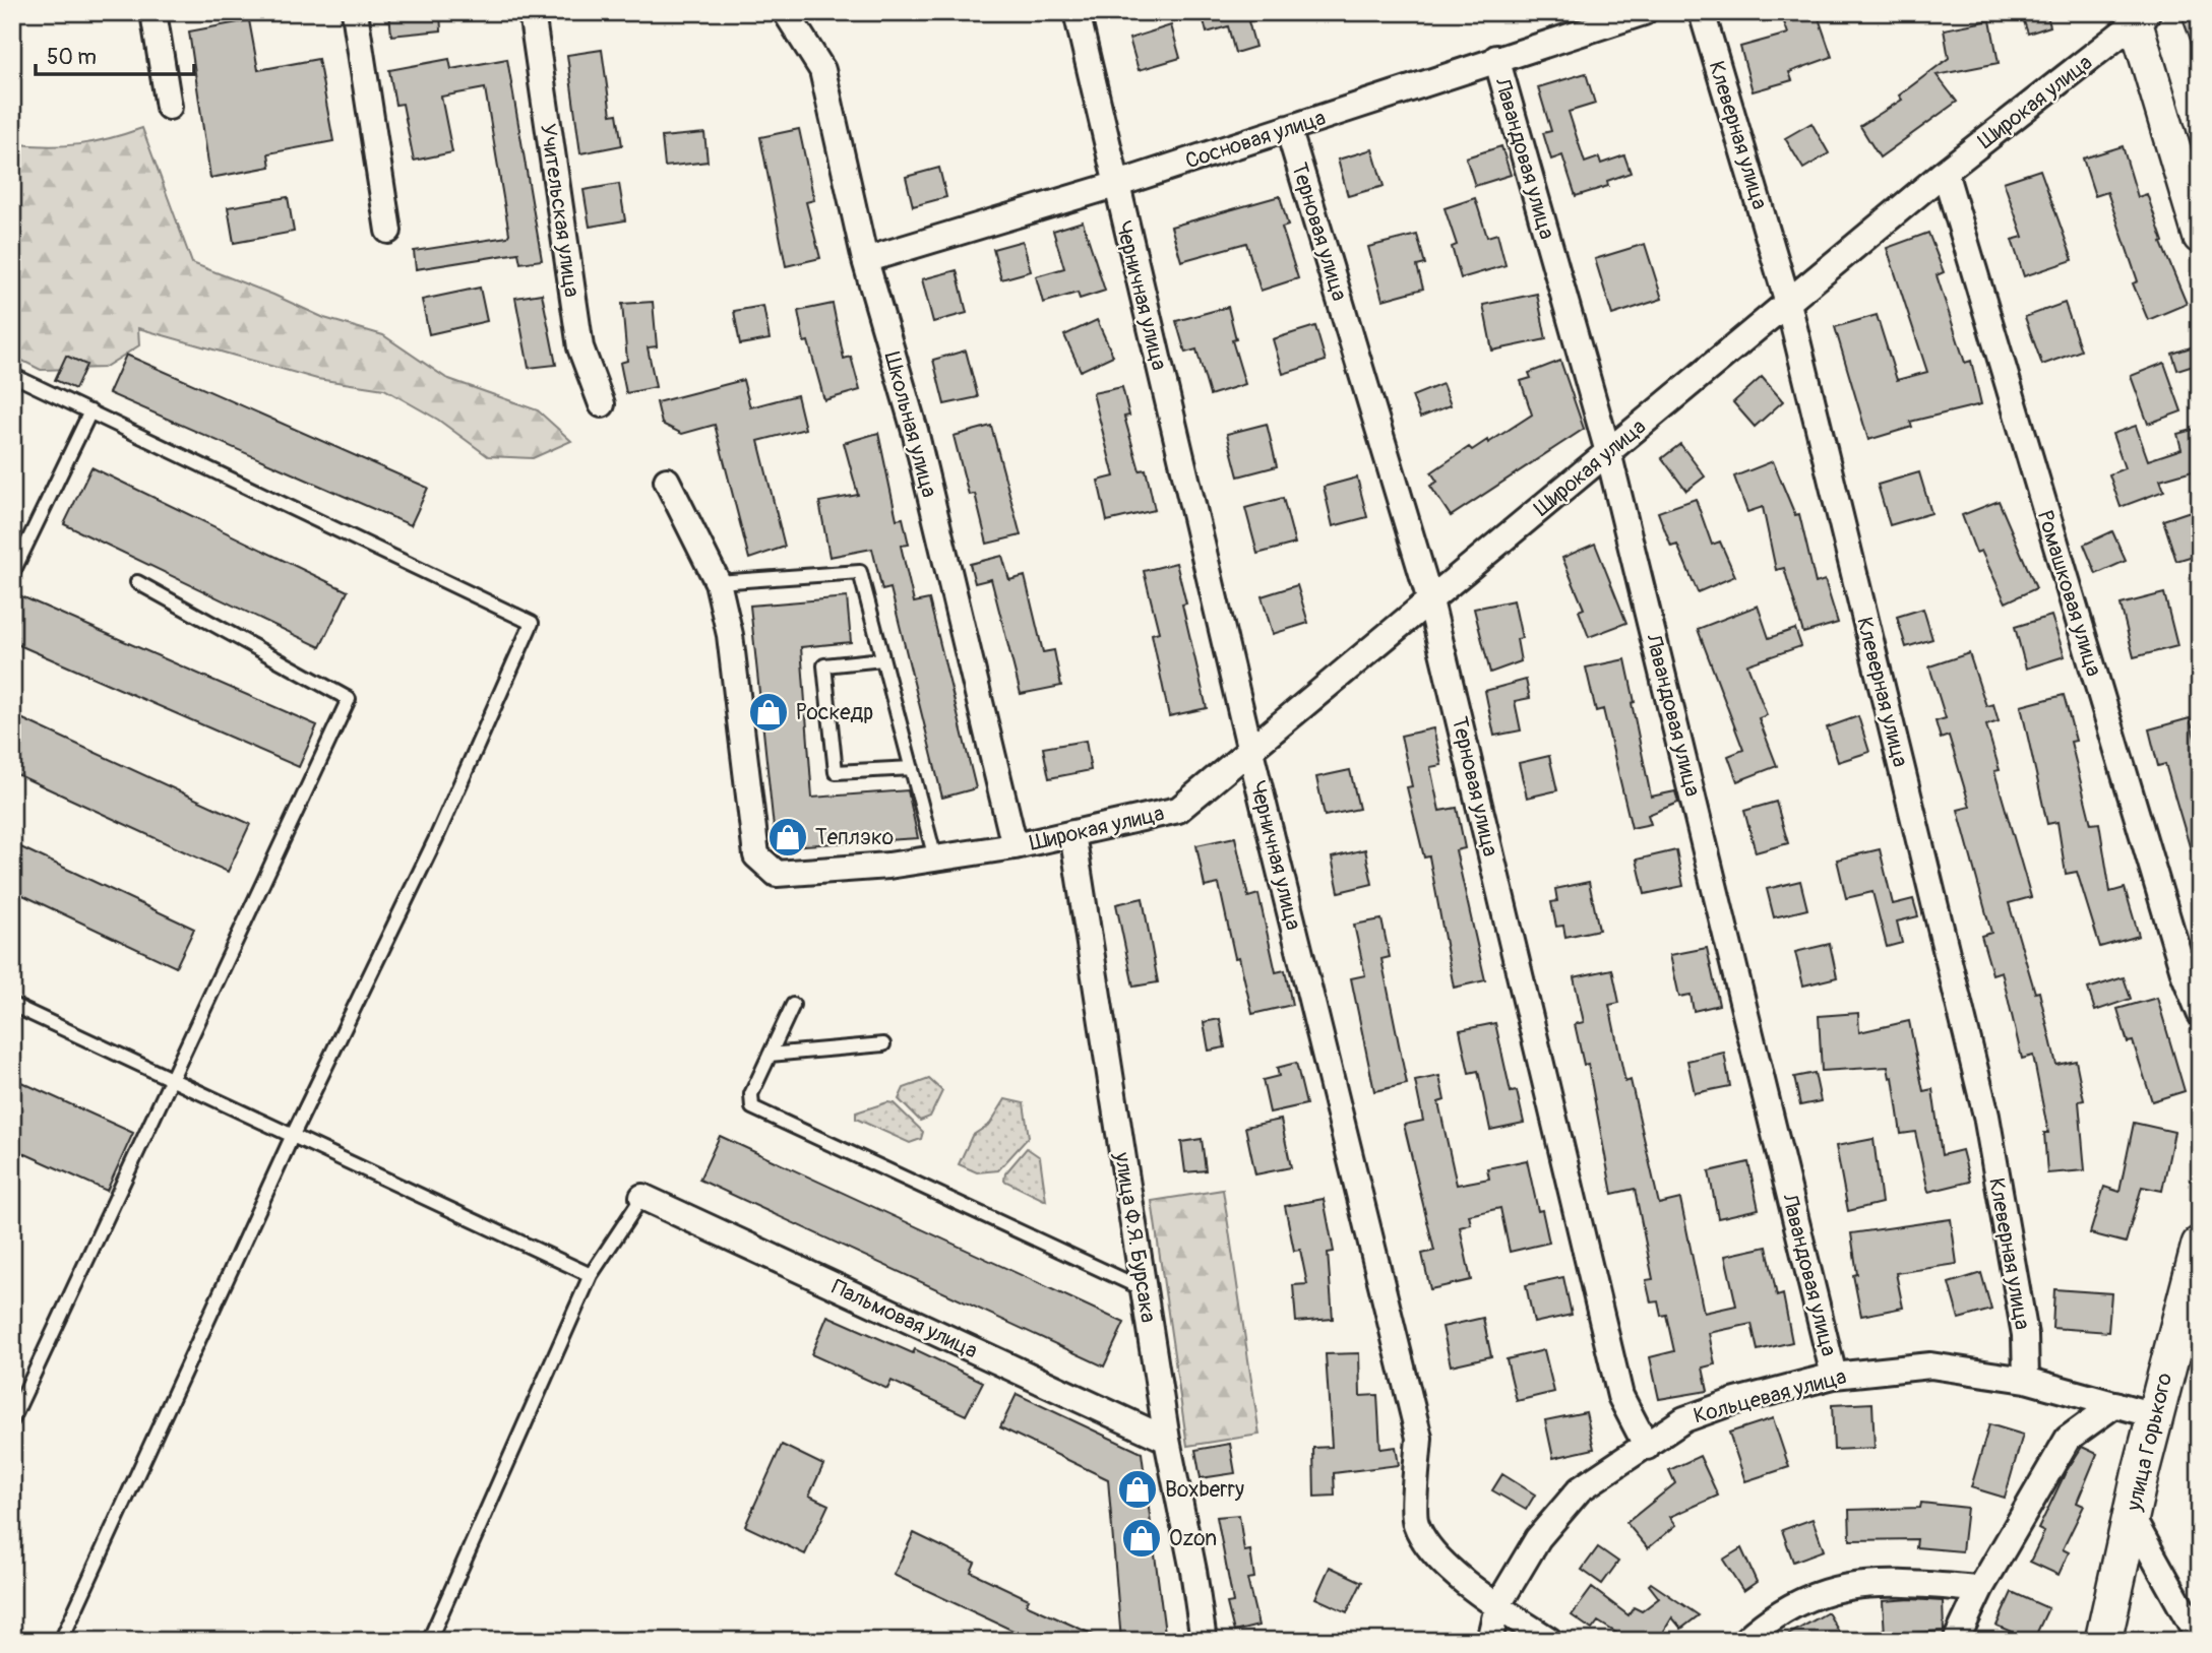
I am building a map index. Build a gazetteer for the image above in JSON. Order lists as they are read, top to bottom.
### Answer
{
  "streets": {
    "main road": ["улица Горького"],
    "street": [
      "Широкая улица",
      "Клеверная улица",
      "Сосновая улица",
      "Лавандовая улица",
      "Учительская улица",
      "Терновая улица",
      "Черничная улица",
      "Школьная улица",
      "Ромашковая улица",
      "улица Ф.Я. Бурсака",
      "Пальмовая улица",
      "Кольцевая улица"
    ]
  },
  "crossings": [
    ["Широкая улица", "Клеверная улица"],
    ["Широкая улица", "Лавандовая улица"],
    ["Широкая улица", "Терновая улица"],
    ["Широкая улица", "Черничная улица"],
    ["Широкая улица", "Школьная улица"],
    ["Широкая улица", "Ромашковая улица"],
    ["Широкая улица", "улица Ф.Я. Бурсака"],
    ["Клеверная улица", "Кольцевая улица"],
    ["Сосновая улица", "Лавандовая улица"],
    ["Сосновая улица", "Терновая улица"],
    ["Сосновая улица", "Черничная улица"],
    ["Сосновая улица", "Школьная улица"],
    ["Лавандовая улица", "Кольцевая улица"],
    ["Терновая улица", "Кольцевая улица"],
    ["Черничная улица", "Кольцевая улица"],
    ["улица Ф.Я. Бурсака", "Пальмовая улица"],
    ["Кольцевая улица", "улица Горького"]
  ],
  "places": {
    "shop": [
      "Роскедр",
      "Теплэко",
      "Boxberry",
      "Ozon"
    ]
  },
  "scale_bar": "50 m"
}
